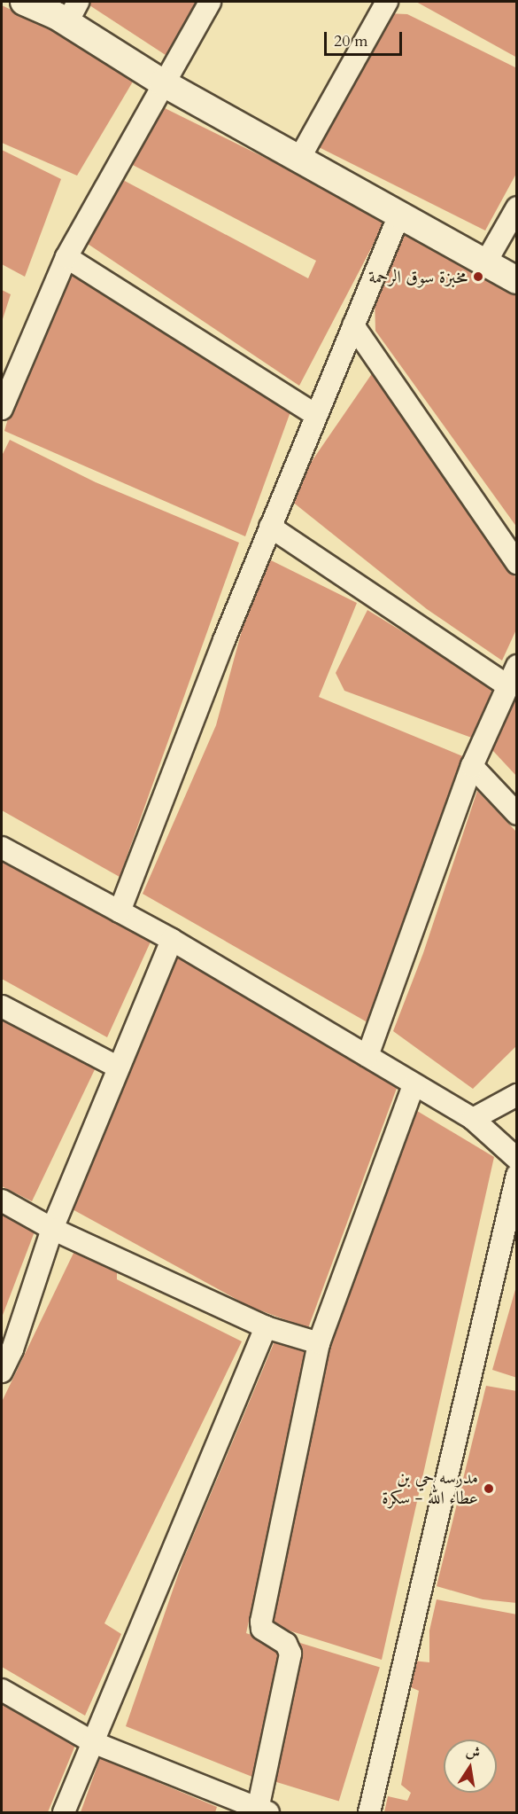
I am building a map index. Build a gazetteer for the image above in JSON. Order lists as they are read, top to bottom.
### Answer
{
  "places": ["مخبزة سوق الرحمة", "مدرسه حي بن عطاء الله - سكرة"],
  "scale_bar": "20 m",
  "north": "top"
}
